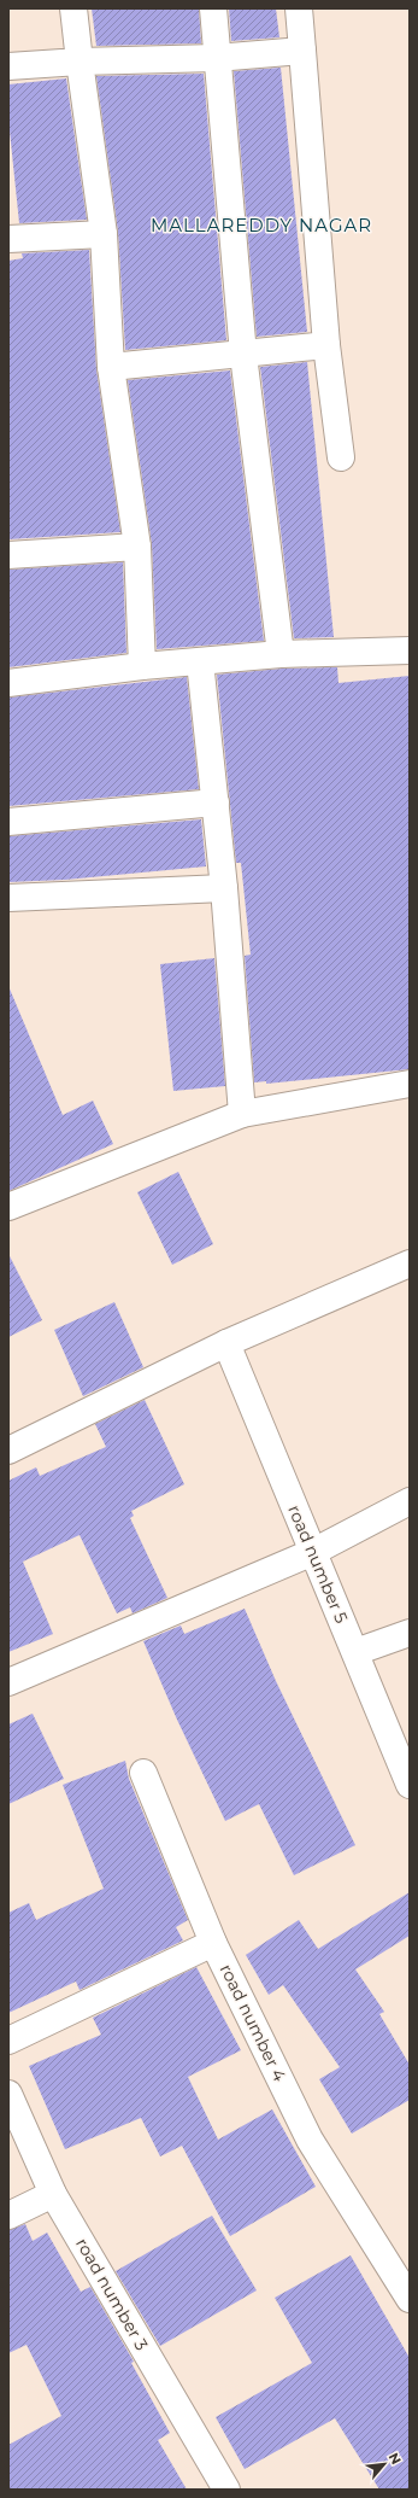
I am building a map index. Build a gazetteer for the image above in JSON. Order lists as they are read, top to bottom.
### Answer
{
  "streets": {
    "street": ["road number 5", "road number 4", "road number 3"]
  },
  "districts": ["MALLAREDDY NAGAR"],
  "north": "top right"
}
